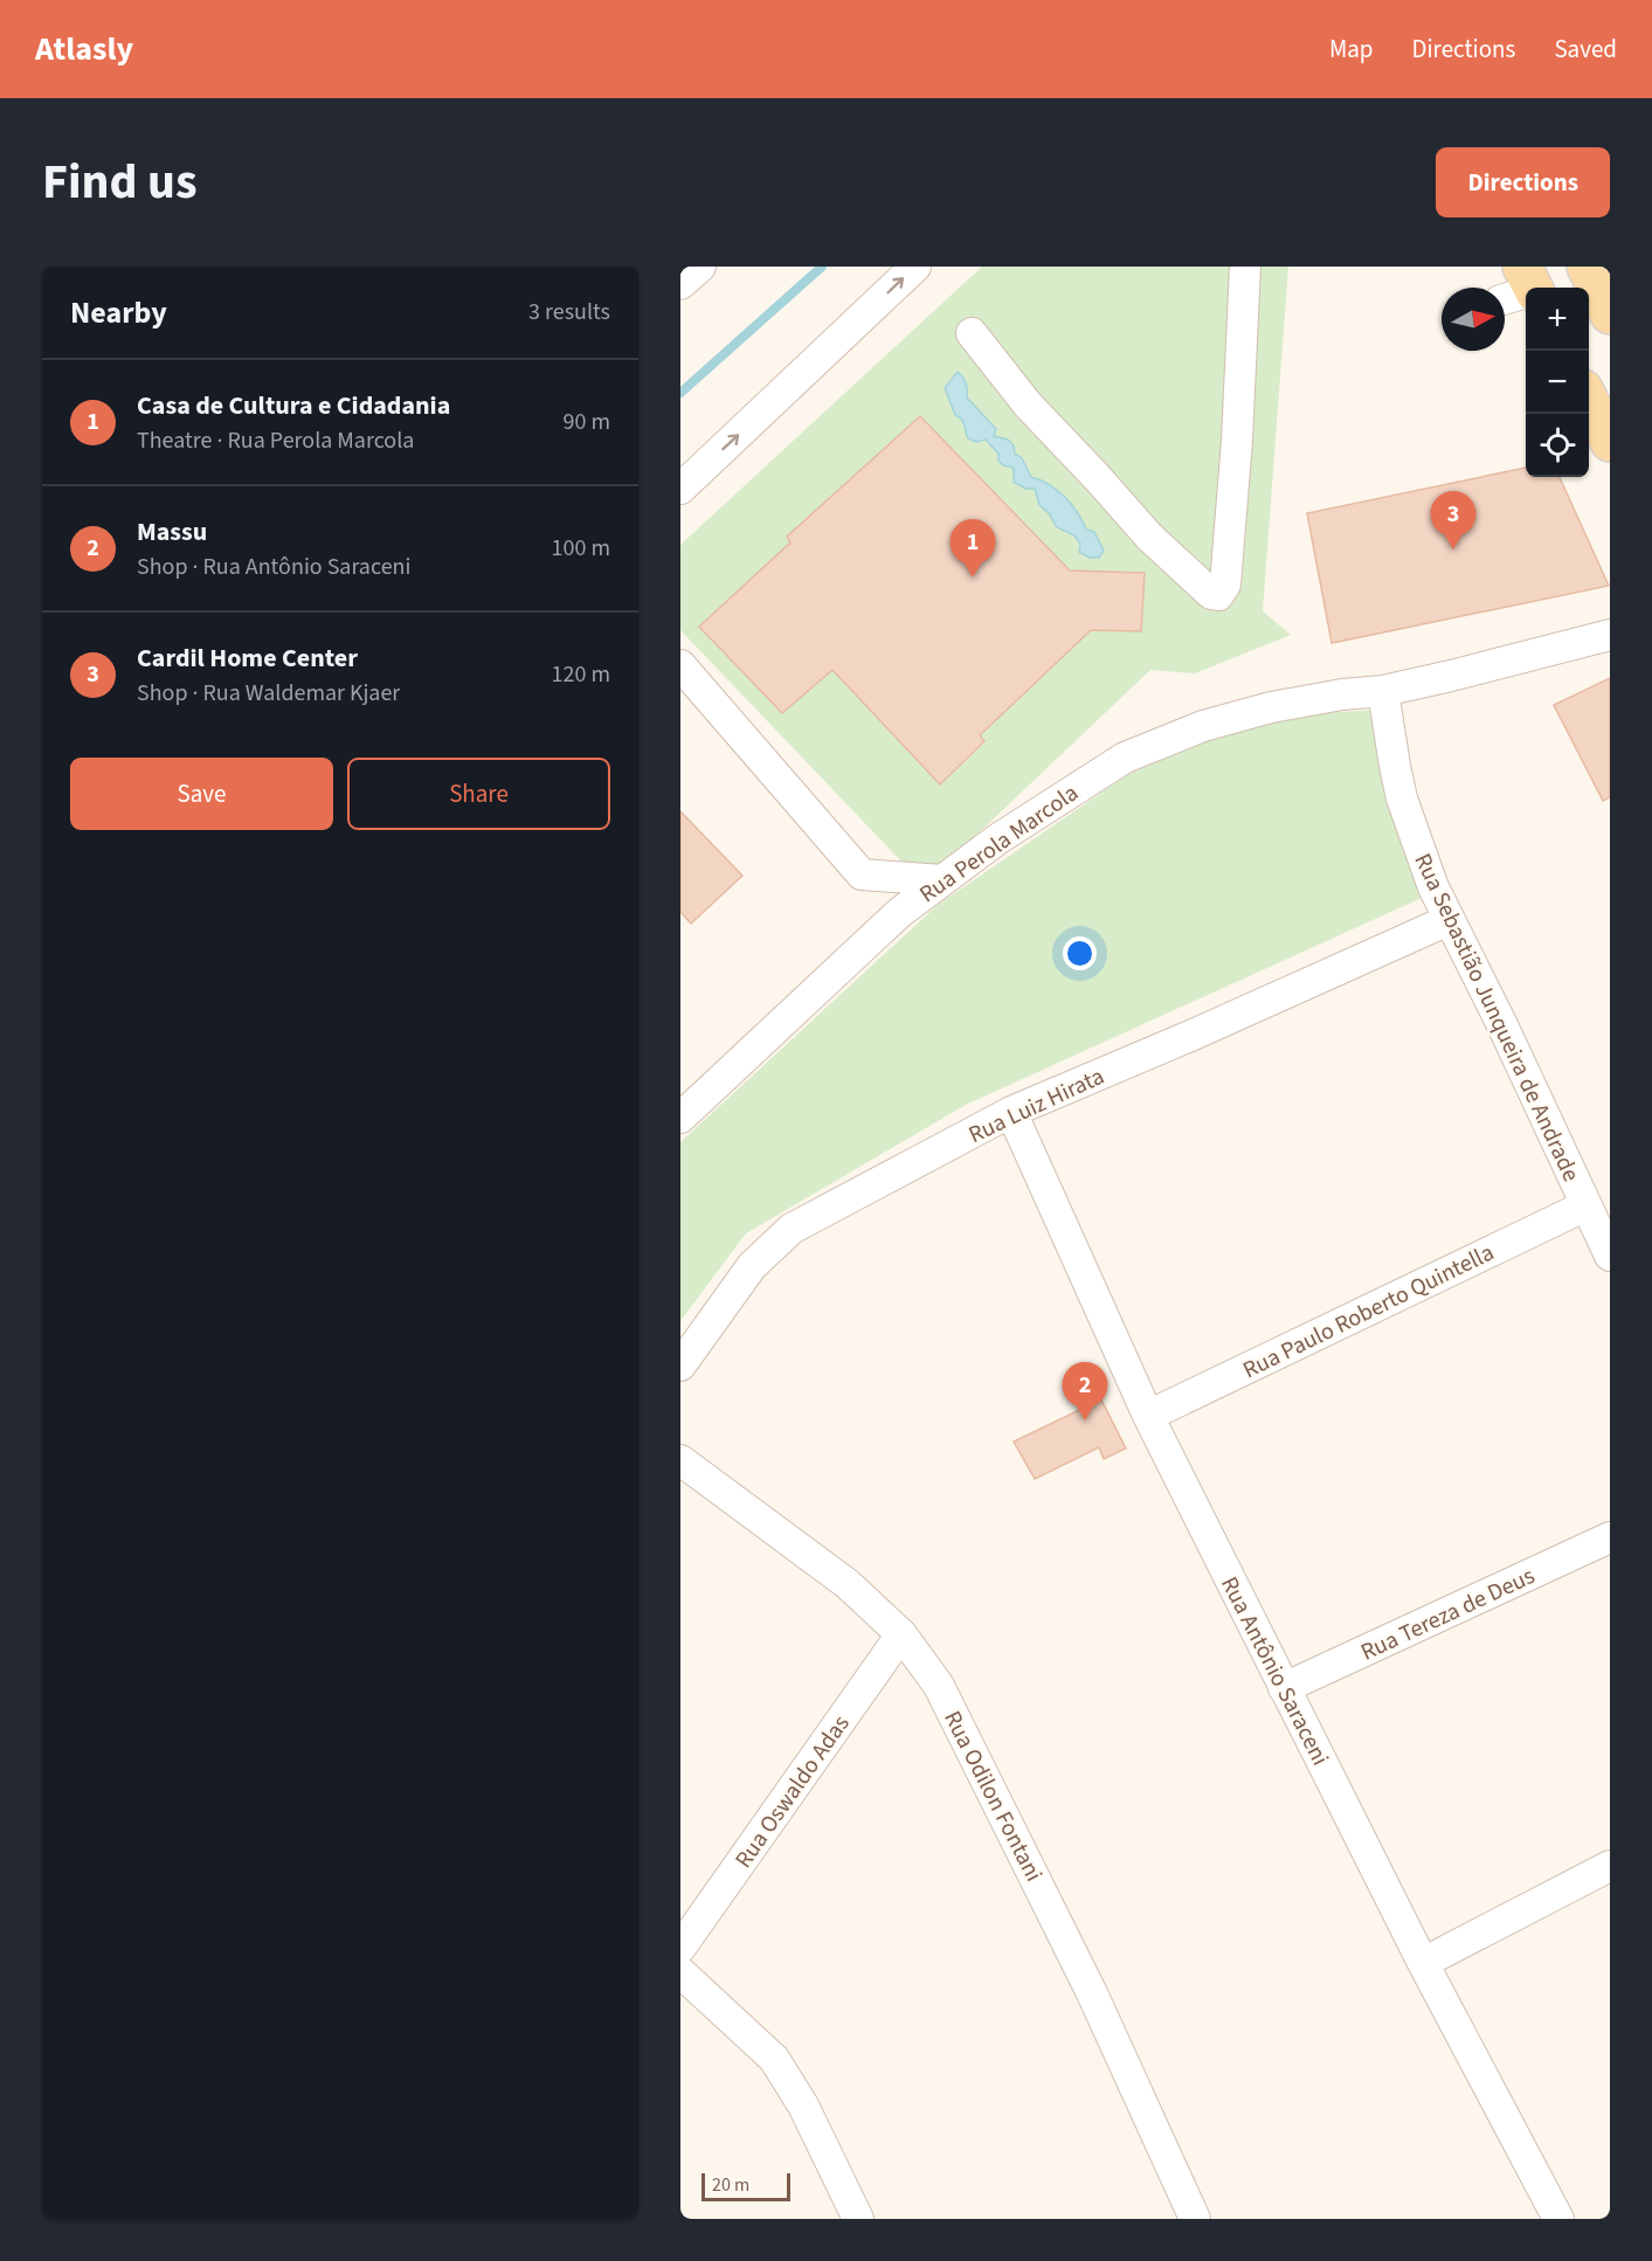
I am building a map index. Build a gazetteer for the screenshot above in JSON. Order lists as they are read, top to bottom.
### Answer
{
  "streets": {
    "street": [
      "Rua Perola Marcola",
      "Rua Sebastião Junqueira de Andrade",
      "Rua Luiz Hirata",
      "Rua Paulo Roberto Quintella",
      "Rua Tereza de Deus",
      "Rua Antônio Saraceni",
      "Rua Oswaldo Adas",
      "Rua Odilon Fontani"
    ]
  },
  "crossings": [
    ["Rua Perola Marcola", "Rua Sebastião Junqueira de Andrade"],
    ["Rua Sebastião Junqueira de Andrade", "Rua Luiz Hirata"],
    ["Rua Sebastião Junqueira de Andrade", "Rua Paulo Roberto Quintella"],
    ["Rua Luiz Hirata", "Rua Antônio Saraceni"],
    ["Rua Paulo Roberto Quintella", "Rua Antônio Saraceni"],
    ["Rua Tereza de Deus", "Rua Antônio Saraceni"],
    ["Rua Oswaldo Adas", "Rua Odilon Fontani"]
  ],
  "scale_bar": "20 m",
  "north": "right",
  "page": {
    "header": "Atlasly",
    "nav": ["Map", "Directions", "Saved"],
    "title": "Find us",
    "buttons": [
      "Directions",
      ["Save", "Share"]
    ],
    "heading": ["Nearby", "3 results"],
    "map_buttons": ["+", "−"],
    "list": [
      {
        "mark": "1",
        "name": "Casa de Cultura e Cidadania",
        "note": "Theatre · Rua Perola Marcola",
        "value": "90 m"
      },
      {
        "mark": "2",
        "name": "Massu",
        "note": "Shop · Rua Antônio Saraceni",
        "value": "100 m"
      },
      {
        "mark": "3",
        "name": "Cardil Home Center",
        "note": "Shop · Rua Waldemar Kjaer",
        "value": "120 m"
      }
    ],
    "pins": ["3", "1", "2"],
    "scale": "20 m"
  }
}
